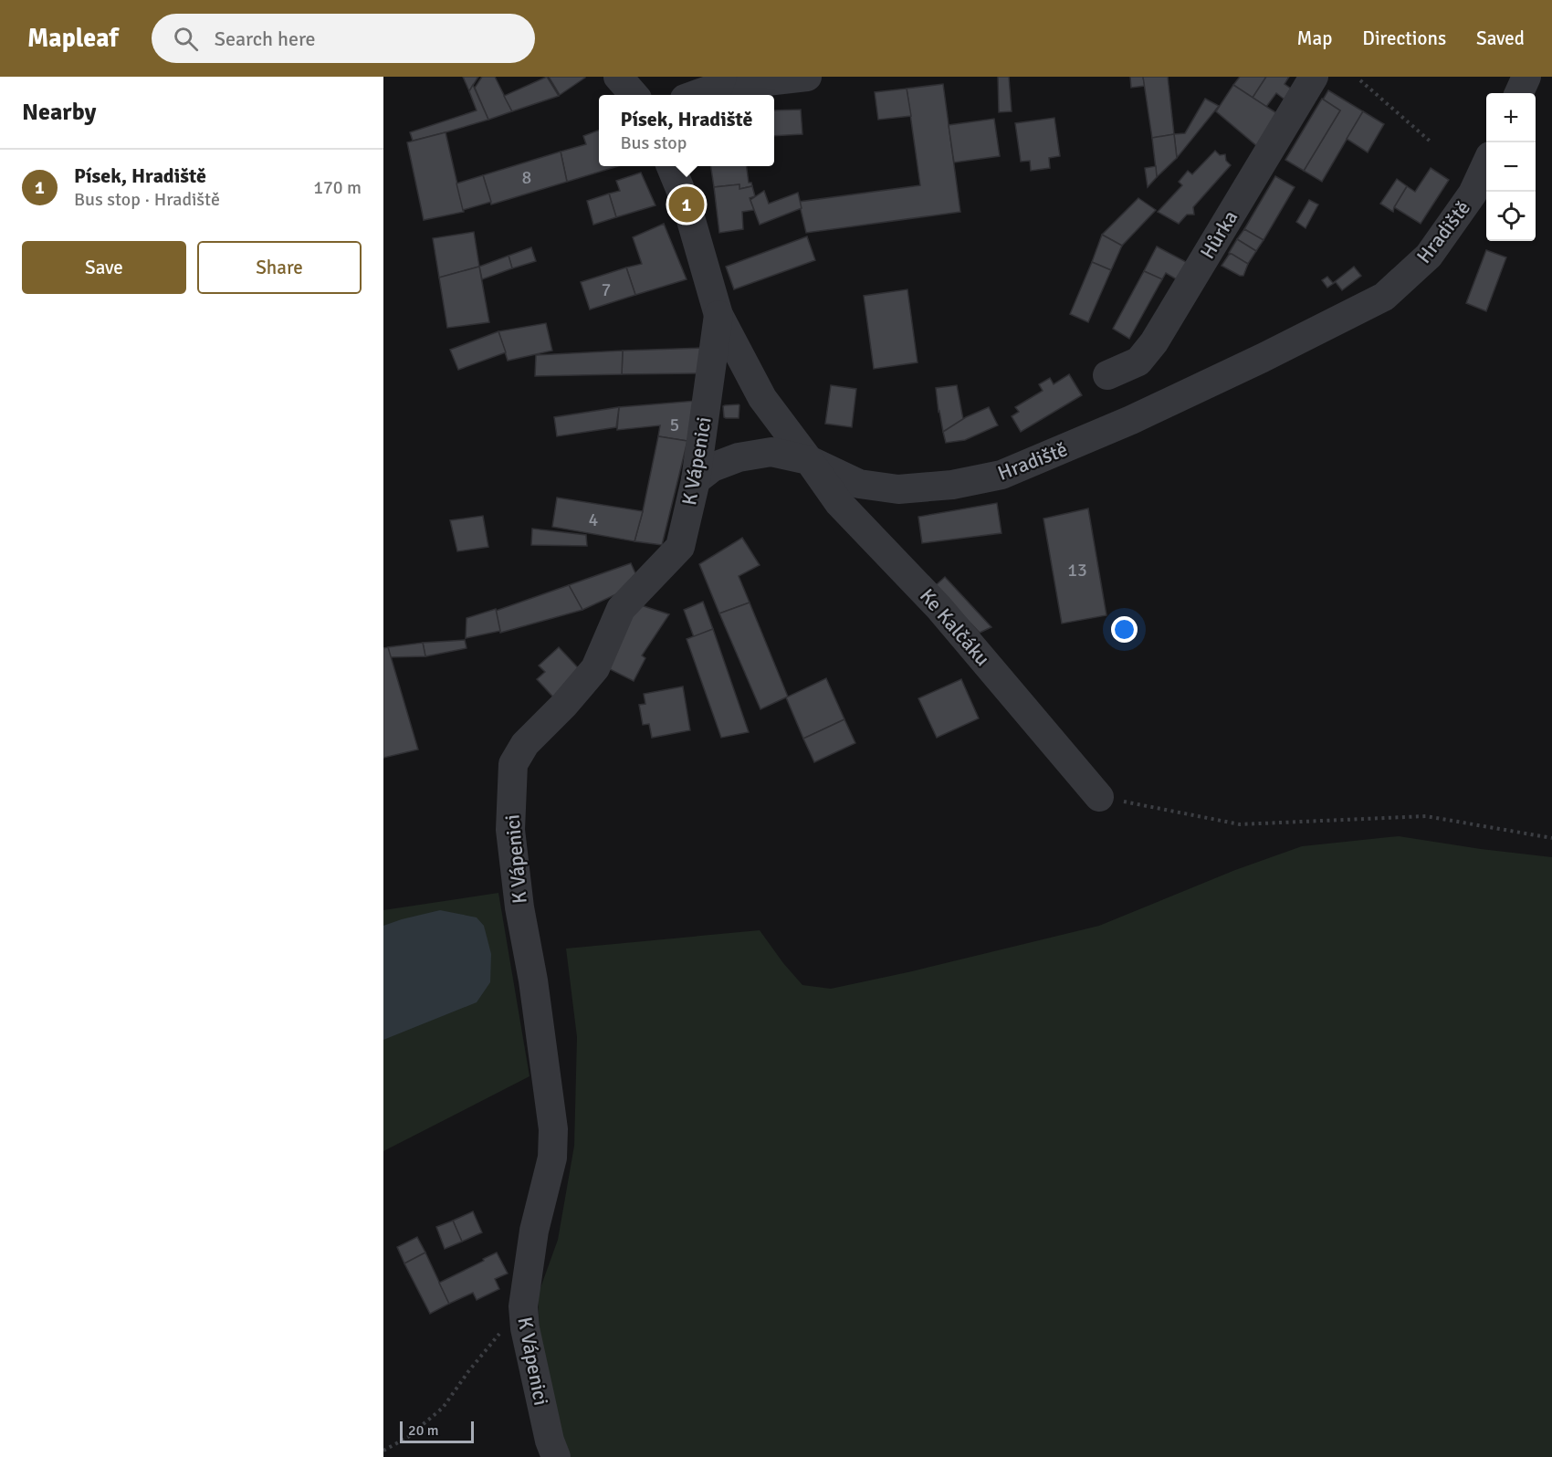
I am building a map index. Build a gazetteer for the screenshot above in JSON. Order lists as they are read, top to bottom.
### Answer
{
  "streets": {
    "street": [
      "Hradiště",
      "Hůrka",
      "K Vápenici",
      "Ke Kalčáku"
    ]
  },
  "crossings": [
    ["Hradiště", "K Vápenici"],
    ["Hradiště", "Ke Kalčáku"]
  ],
  "house_numbers": [
    "8",
    "7",
    "5",
    "4",
    "13"
  ],
  "scale_bar": "20 m",
  "page": {
    "header": "Mapleaf",
    "search": "Search here",
    "nav": ["Map", "Directions", "Saved"],
    "heading": "Nearby",
    "map_buttons": ["+", "−"],
    "popup": ["Písek, Hradiště", "Bus stop"],
    "list": [
      {
        "mark": "1",
        "name": "Písek, Hradiště",
        "note": "Bus stop · Hradiště",
        "value": "170 m"
      }
    ],
    "pins": "1",
    "buttons": ["Save", "Share"],
    "scale": "20 m"
  }
}
